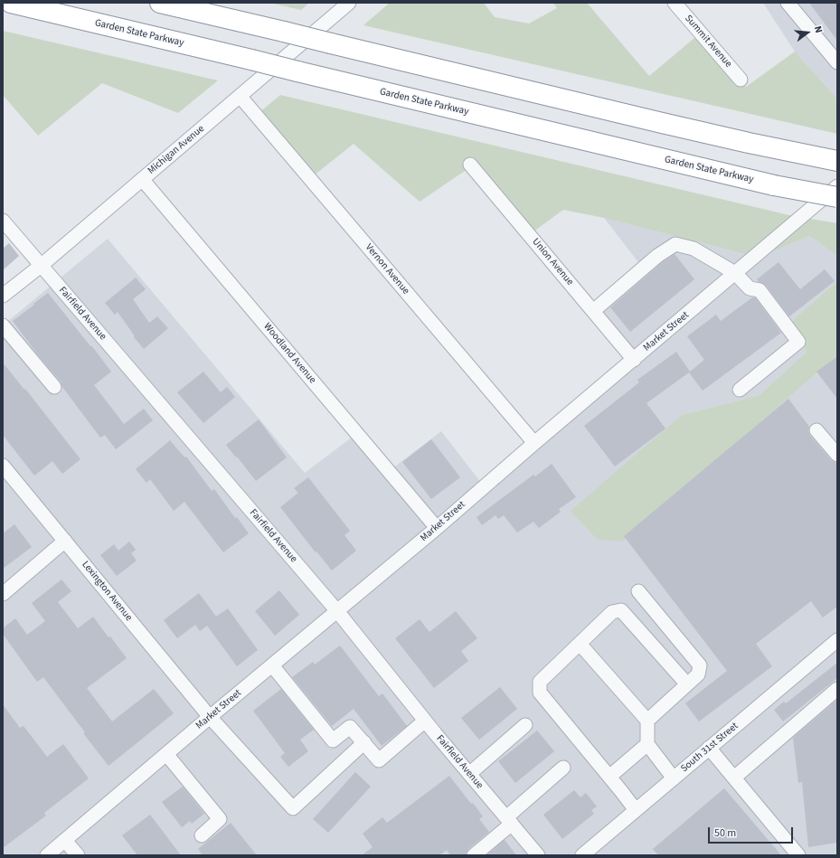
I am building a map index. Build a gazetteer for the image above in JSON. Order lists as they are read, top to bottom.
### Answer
{
  "streets": {
    "highway": ["Garden State Parkway"],
    "street": [
      "Summit Avenue",
      "Michigan Avenue",
      "Union Avenue",
      "Vernon Avenue",
      "Fairfield Avenue",
      "Market Street",
      "Woodland Avenue",
      "Lexington Avenue",
      "South 31st Street"
    ]
  },
  "crossings": [
    ["Michigan Avenue", "Vernon Avenue"],
    ["Michigan Avenue", "Fairfield Avenue"],
    ["Michigan Avenue", "Woodland Avenue"],
    ["Union Avenue", "Market Street"],
    ["Vernon Avenue", "Market Street"],
    ["Fairfield Avenue", "Market Street"],
    ["Market Street", "Woodland Avenue"],
    ["Market Street", "Lexington Avenue"]
  ],
  "scale_bar": "50 m",
  "north": "right"
}
